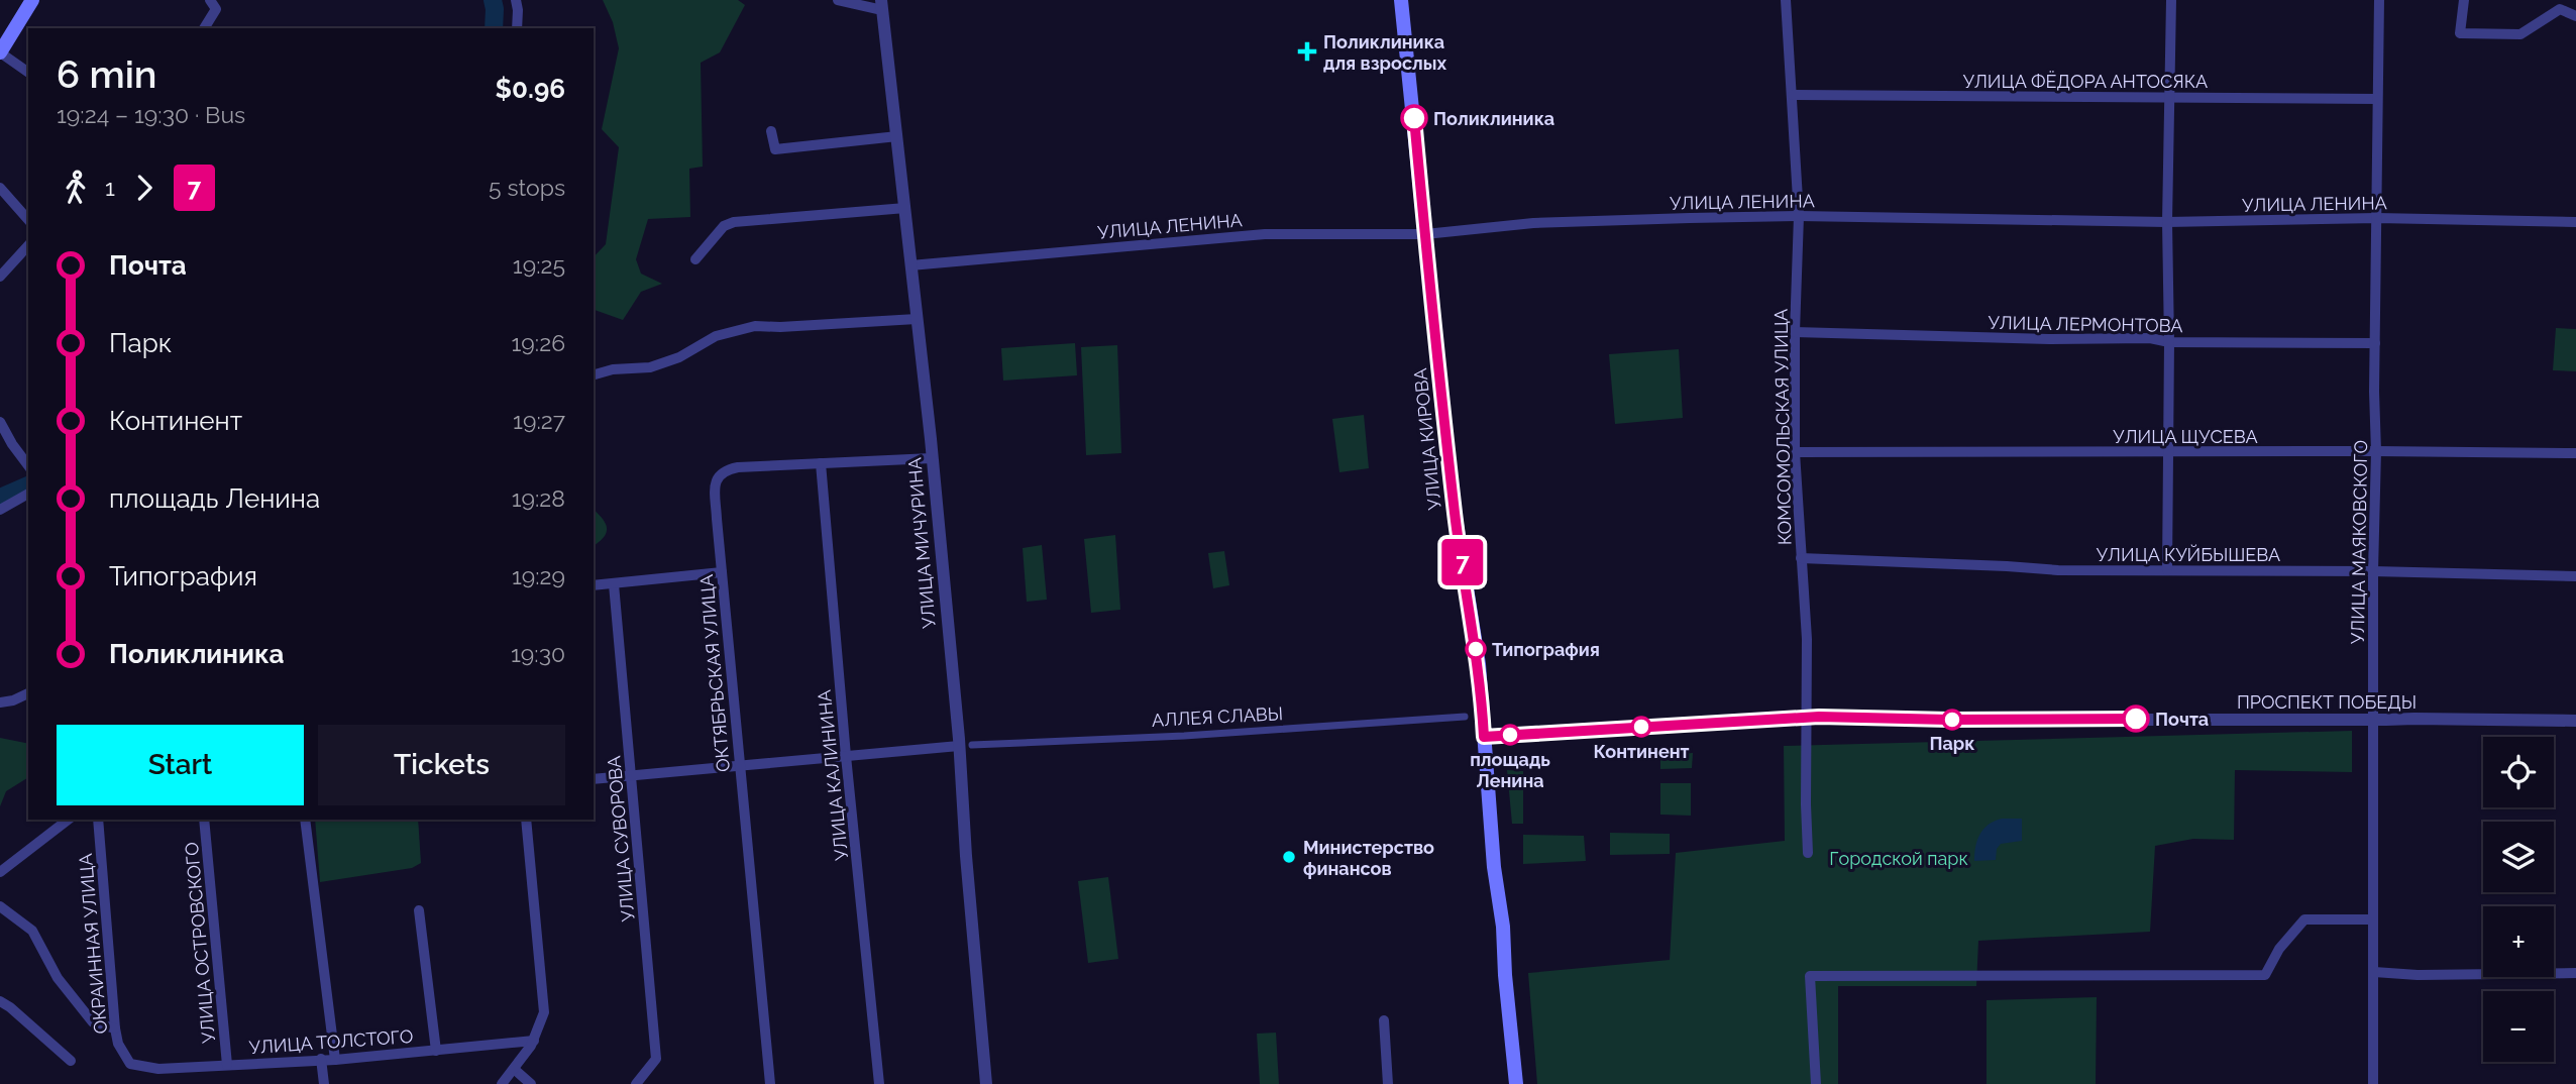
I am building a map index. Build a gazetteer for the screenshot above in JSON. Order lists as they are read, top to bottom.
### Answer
{
  "streets": {
    "main road": ["УЛИЦА КИРОВА"],
    "street": [
      "УЛИЦА ФЁДОРА АНТОСЯКА",
      "УЛИЦА ЛЕНИНА",
      "УЛИЦА ЛЕРМОНТОВА",
      "КОМСОМОЛЬСКАЯ УЛИЦА",
      "УЛИЦА ЩУСЕВА",
      "УЛИЦА МАЯКОВСКОГО",
      "УЛИЦА МИЧУРИНА",
      "УЛИЦА КУЙБЫШЕВА",
      "ОКТЯБРЬСКАЯ УЛИЦА",
      "ПРОСПЕКТ ПОБЕДЫ",
      "АЛЛЕЯ СЛАВЫ",
      "УЛИЦА КАЛИНИНА",
      "УЛИЦА СУВОРОВА",
      "УЛИЦА ОСТРОВСКОГО",
      "ОКРАИННАЯ УЛИЦА",
      "УЛИЦА ТОЛСТОГО"
    ]
  },
  "crossings": [
    ["УЛИЦА ФЁДОРА АНТОСЯКА", "КОМСОМОЛЬСКАЯ УЛИЦА"],
    ["УЛИЦА ФЁДОРА АНТОСЯКА", "УЛИЦА МАЯКОВСКОГО"],
    ["УЛИЦА ЛЕНИНА", "КОМСОМОЛЬСКАЯ УЛИЦА"],
    ["УЛИЦА ЛЕНИНА", "УЛИЦА КИРОВА"],
    ["УЛИЦА ЛЕНИНА", "УЛИЦА МАЯКОВСКОГО"],
    ["УЛИЦА ЛЕНИНА", "УЛИЦА МИЧУРИНА"],
    ["УЛИЦА ЛЕРМОНТОВА", "КОМСОМОЛЬСКАЯ УЛИЦА"],
    ["УЛИЦА ЛЕРМОНТОВА", "УЛИЦА МАЯКОВСКОГО"],
    ["КОМСОМОЛЬСКАЯ УЛИЦА", "УЛИЦА ЩУСЕВА"],
    ["КОМСОМОЛЬСКАЯ УЛИЦА", "УЛИЦА КУЙБЫШЕВА"],
    ["КОМСОМОЛЬСКАЯ УЛИЦА", "ПРОСПЕКТ ПОБЕДЫ"],
    ["УЛИЦА ЩУСЕВА", "УЛИЦА МАЯКОВСКОГО"],
    ["УЛИЦА КИРОВА", "ПРОСПЕКТ ПОБЕДЫ"],
    ["УЛИЦА МАЯКОВСКОГО", "УЛИЦА КУЙБЫШЕВА"],
    ["УЛИЦА МАЯКОВСКОГО", "ПРОСПЕКТ ПОБЕДЫ"],
    ["УЛИЦА МИЧУРИНА", "ОКТЯБРЬСКАЯ УЛИЦА"],
    ["УЛИЦА МИЧУРИНА", "АЛЛЕЯ СЛАВЫ"],
    ["ОКТЯБРЬСКАЯ УЛИЦА", "УЛИЦА КАЛИНИНА"],
    ["УЛИЦА ОСТРОВСКОГО", "УЛИЦА ТОЛСТОГО"],
    ["ОКРАИННАЯ УЛИЦА", "УЛИЦА ТОЛСТОГО"]
  ],
  "parks": ["Городской парк"],
  "places": {
    "health": ["Поликлиника для взрослых"],
    "other": [
      "Поликлиника",
      "Типография",
      "Почта",
      "Парк",
      "Континент",
      "площадь Ленина",
      "Министерство финансов"
    ]
  },
  "lines": ["bus line 7"],
  "page": {
    "on_map": "7",
    "heading": ["6 min", "19:24 – 19:30 · Bus", "$0.96"],
    "legs": ["1", "7", "5 stops"],
    "list": [
      {
        "name": "Почта",
        "value": "19:25"
      },
      {
        "name": "Парк",
        "value": "19:26"
      },
      {
        "name": "Континент",
        "value": "19:27"
      },
      {
        "name": "площадь Ленина",
        "value": "19:28"
      },
      {
        "name": "Типография",
        "value": "19:29"
      },
      {
        "name": "Поликлиника",
        "value": "19:30"
      }
    ],
    "buttons": ["Start", "Tickets"],
    "map_buttons": ["+", "−"]
  }
}
